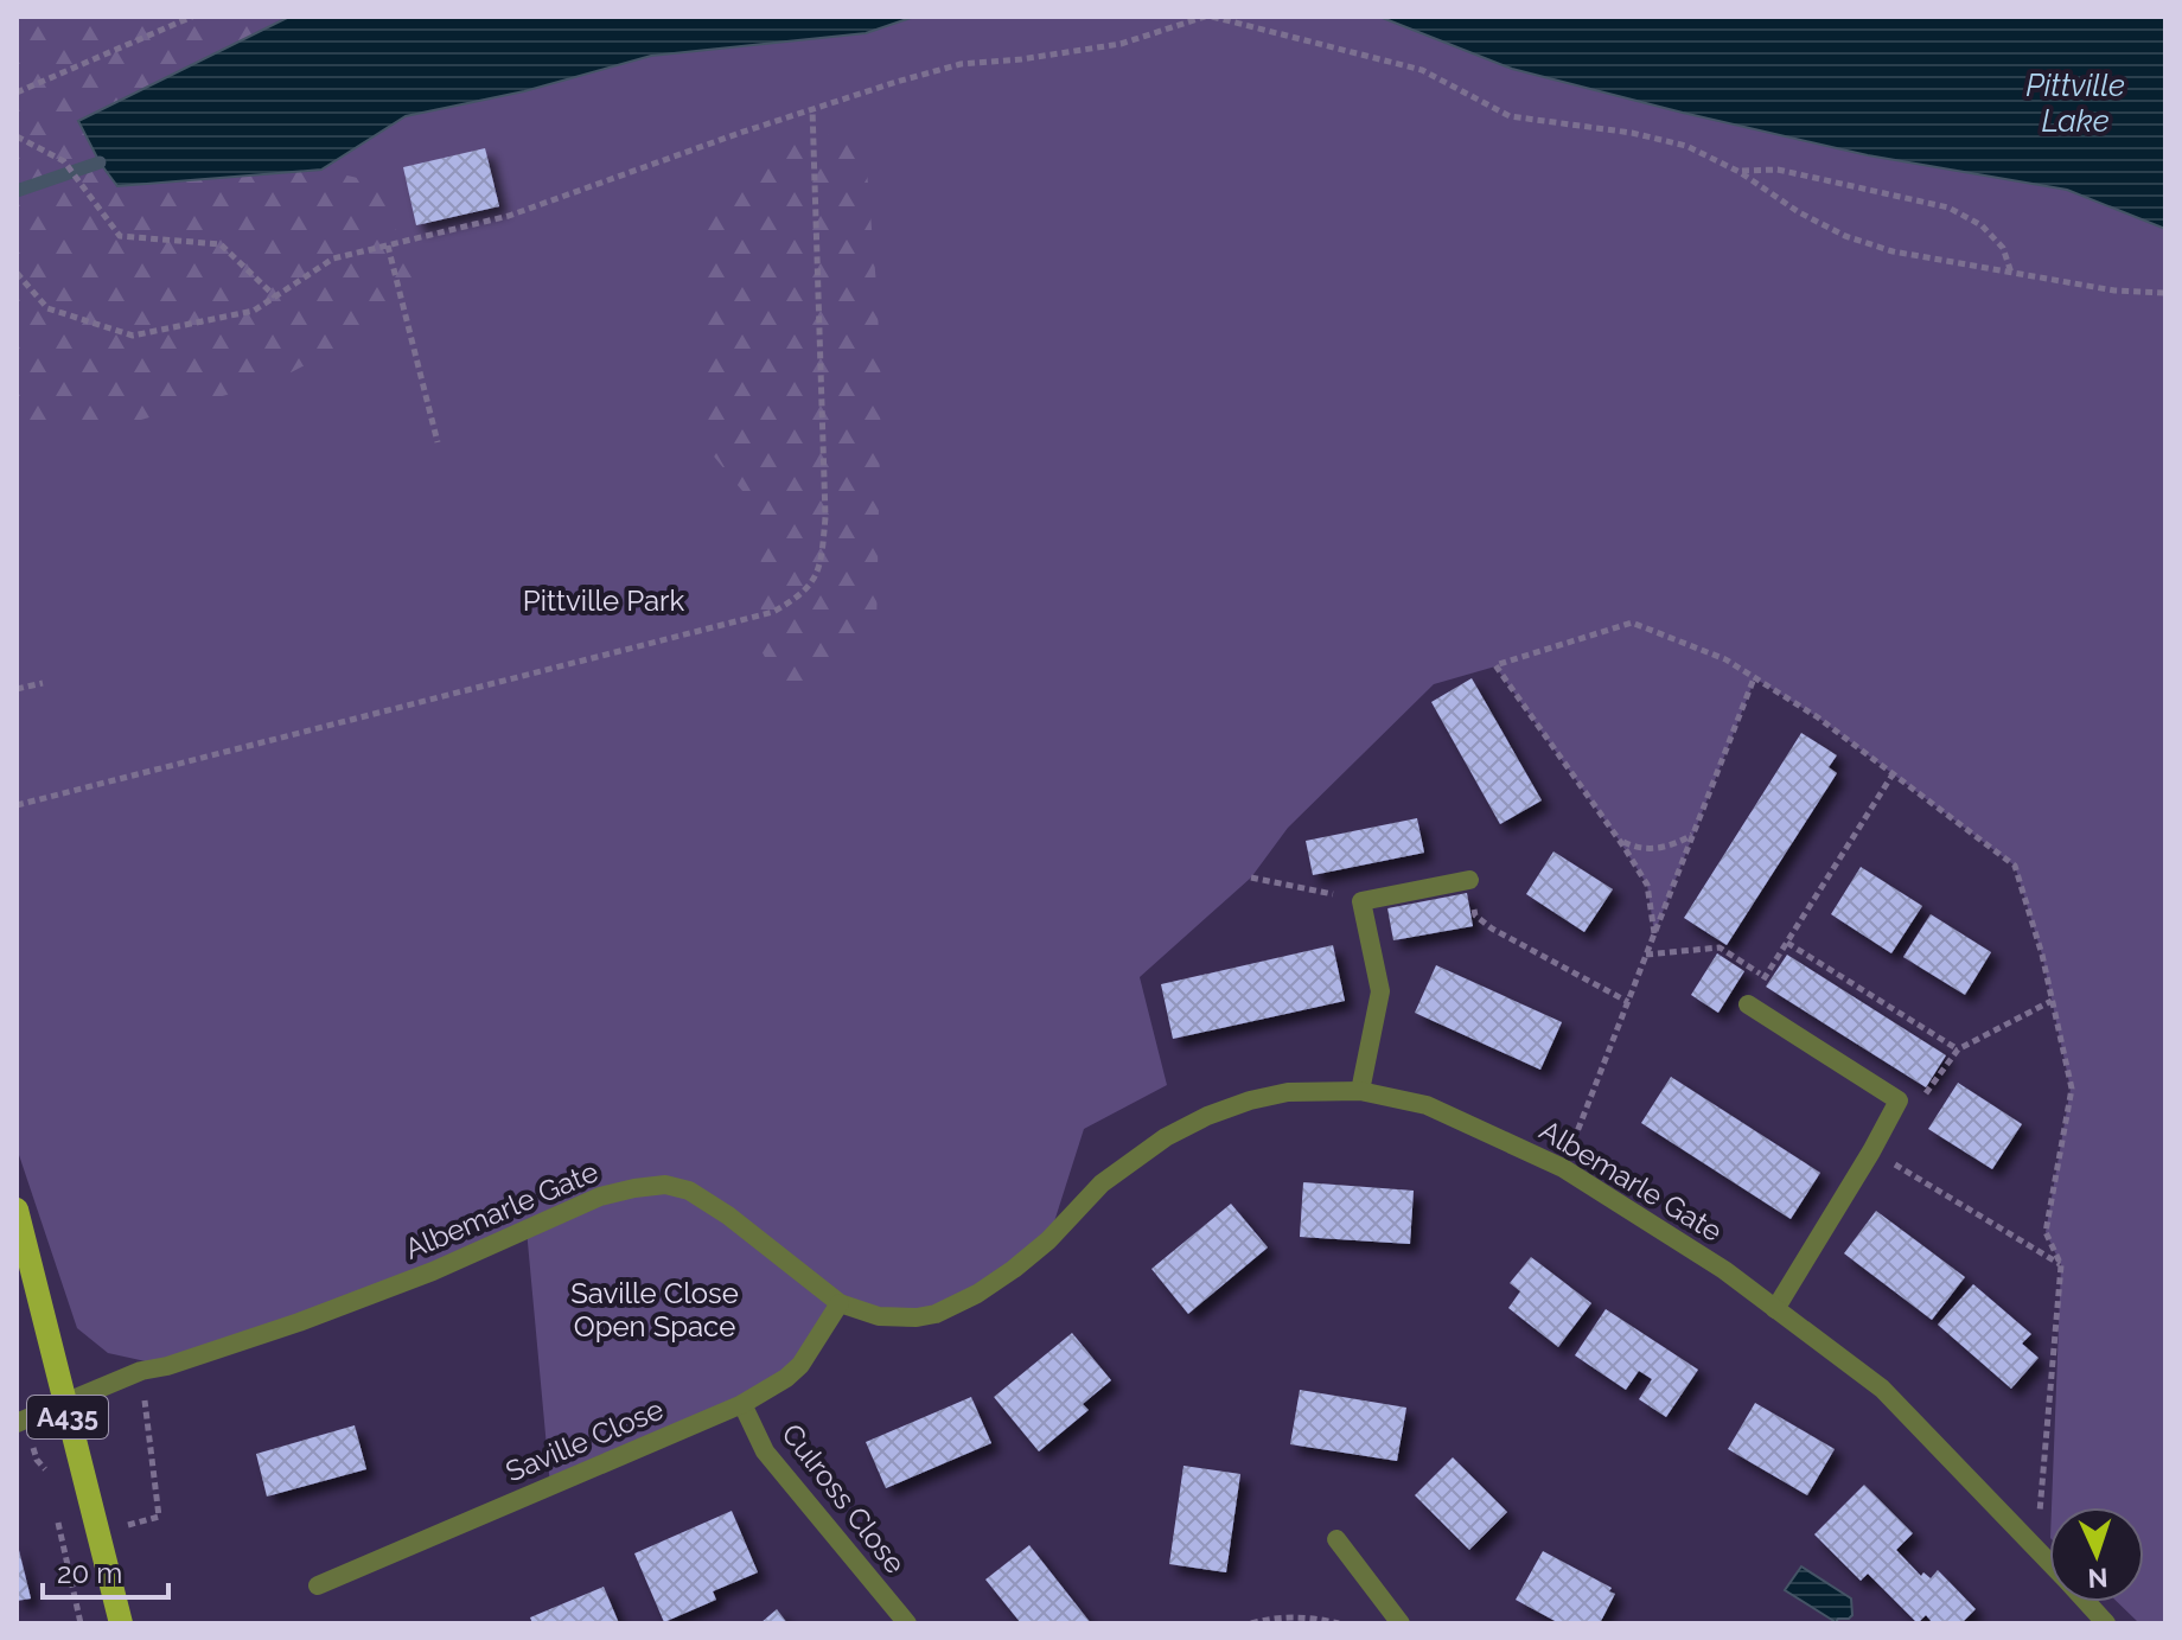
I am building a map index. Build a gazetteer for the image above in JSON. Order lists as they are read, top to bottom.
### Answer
{
  "streets": {
    "main road": ["A435"],
    "street": ["Albemarle Gate", "Saville Close", "Culross Close"]
  },
  "crossings": [
    ["Albemarle Gate", "A435"],
    ["Albemarle Gate", "Saville Close"],
    ["Saville Close", "Culross Close"]
  ],
  "water": ["Pittville Lake"],
  "parks": ["Pittville Park", "Saville Close Open Space"],
  "scale_bar": "20 m",
  "north": "bottom"
}
